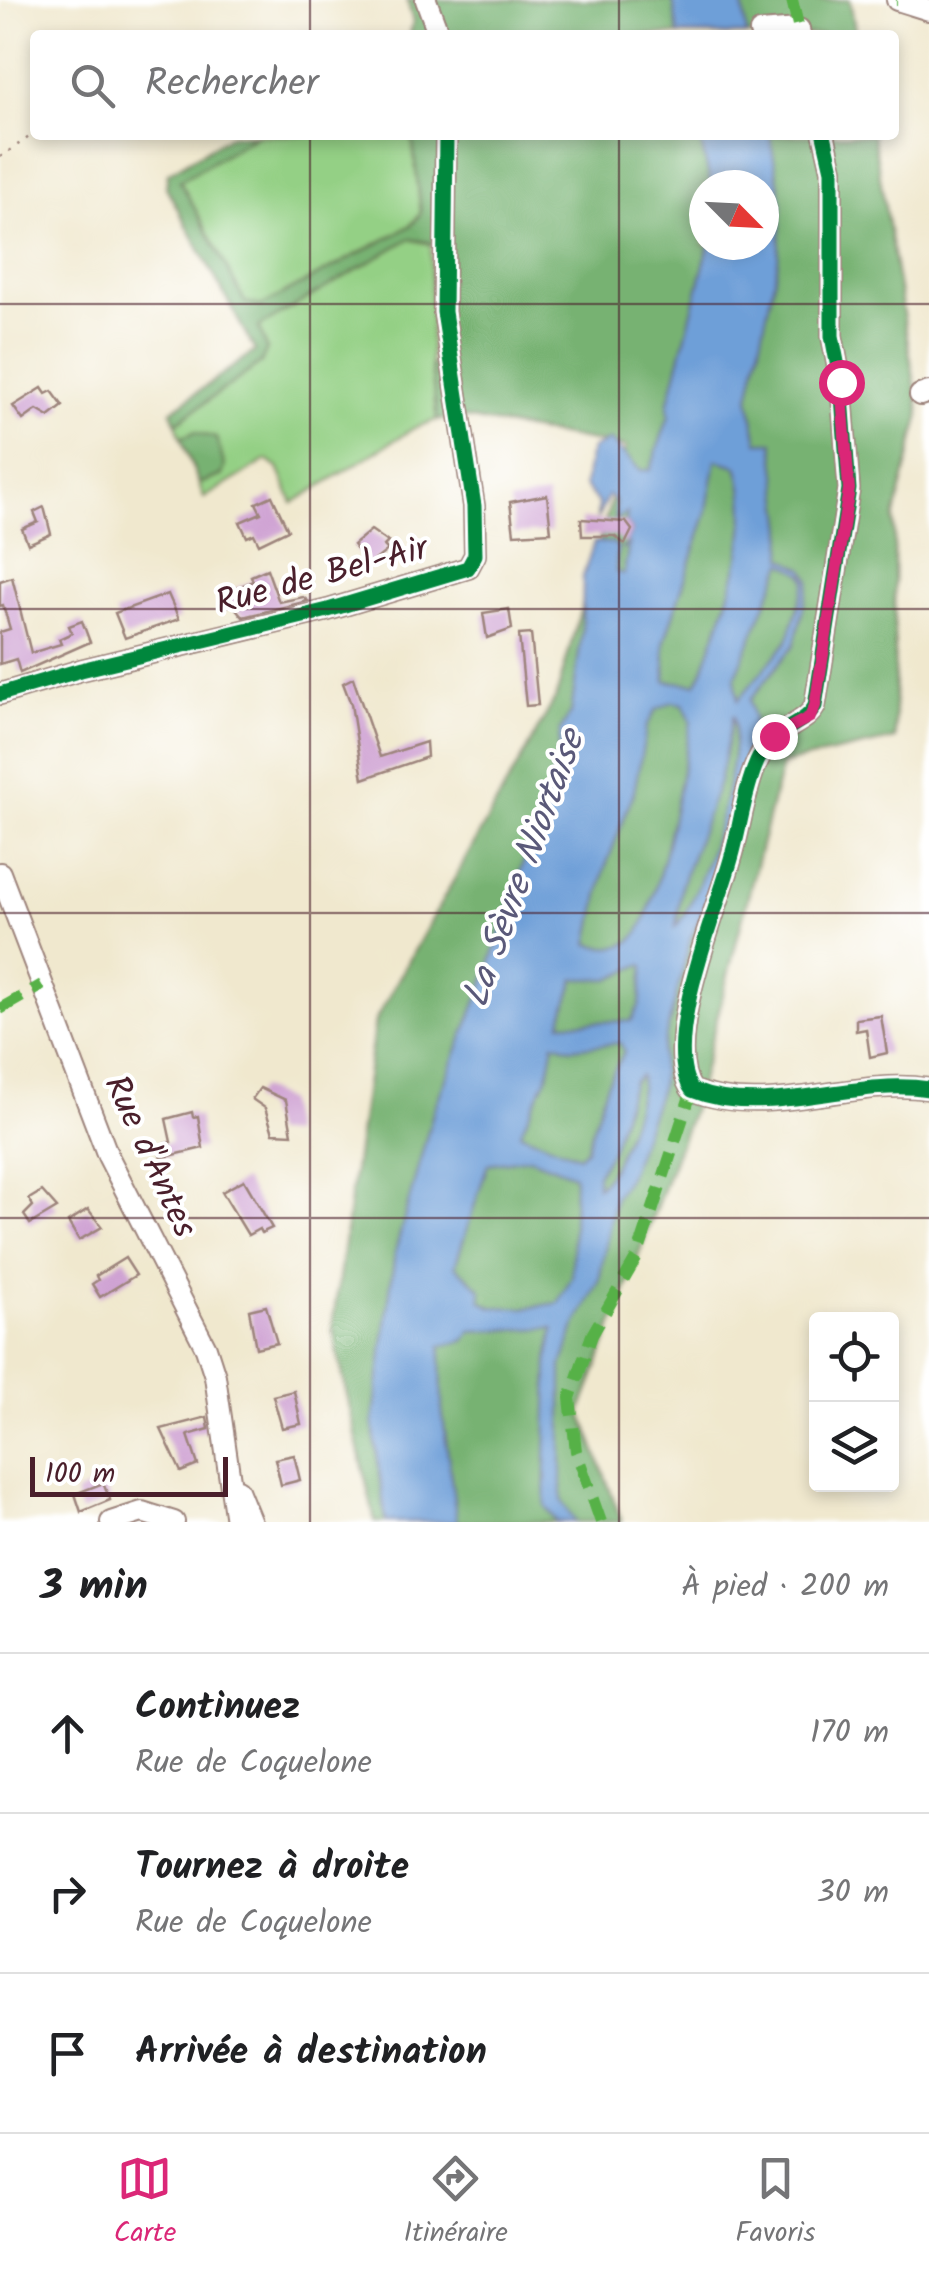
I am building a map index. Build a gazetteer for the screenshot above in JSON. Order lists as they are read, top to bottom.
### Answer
{
  "streets": {
    "street": ["Rue de Bel-Air", "Rue d'Antes"]
  },
  "water": ["La Sèvre Niortaise"],
  "scale_bar": "100 m",
  "north": "bottom right",
  "page": {
    "search": "Rechercher",
    "scale": "100 m",
    "heading": ["3 min", "À pied · 200 m"],
    "list": [
      ["Continuez", "Rue de Coquelone", "170 m"],
      ["Tournez à droite", "Rue de Coquelone", "30 m"],
      "Arrivée à destination"
    ],
    "nav": ["Carte", "Itinéraire", "Favoris"]
  }
}
